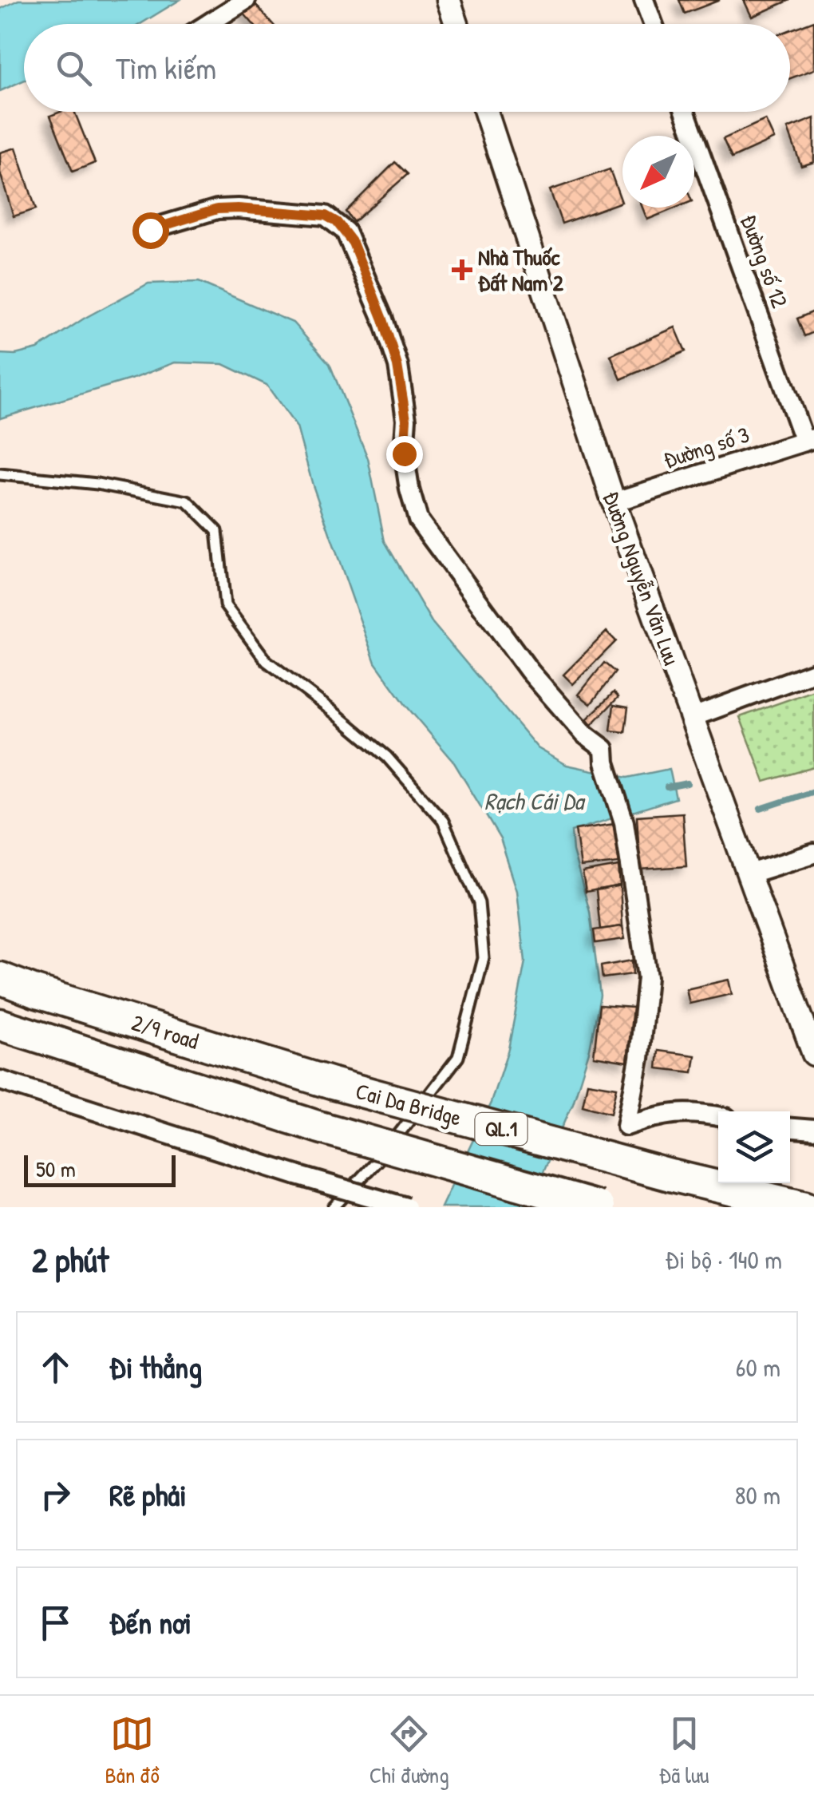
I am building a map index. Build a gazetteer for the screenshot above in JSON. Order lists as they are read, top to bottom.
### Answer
{
  "streets": {
    "highway": ["2/9 road", "Cai Da Bridge", "QL.1"],
    "street": ["Đường số 12", "Đường số 3", "Đường Nguyễn Văn Lưu"]
  },
  "crossings": [
    ["Đường số 12", "Đường số 3"],
    ["Đường số 3", "Đường Nguyễn Văn Lưu"],
    ["2/9 road", "Cai Da Bridge"]
  ],
  "water": ["Rạch Cái Da"],
  "places": {
    "health": ["Nhà Thuốc Đất Nam 2"]
  },
  "scale_bar": "50 m",
  "north": "bottom left",
  "page": {
    "search": "Tìm kiếm",
    "scale": "50 m",
    "heading": ["2 phút", "Đi bộ · 140 m"],
    "list": [
      ["Đi thẳng", "60 m"],
      ["Rẽ phải", "80 m"],
      "Đến nơi"
    ],
    "nav": ["Bản đồ", "Chỉ đường", "Đã lưu"]
  }
}
